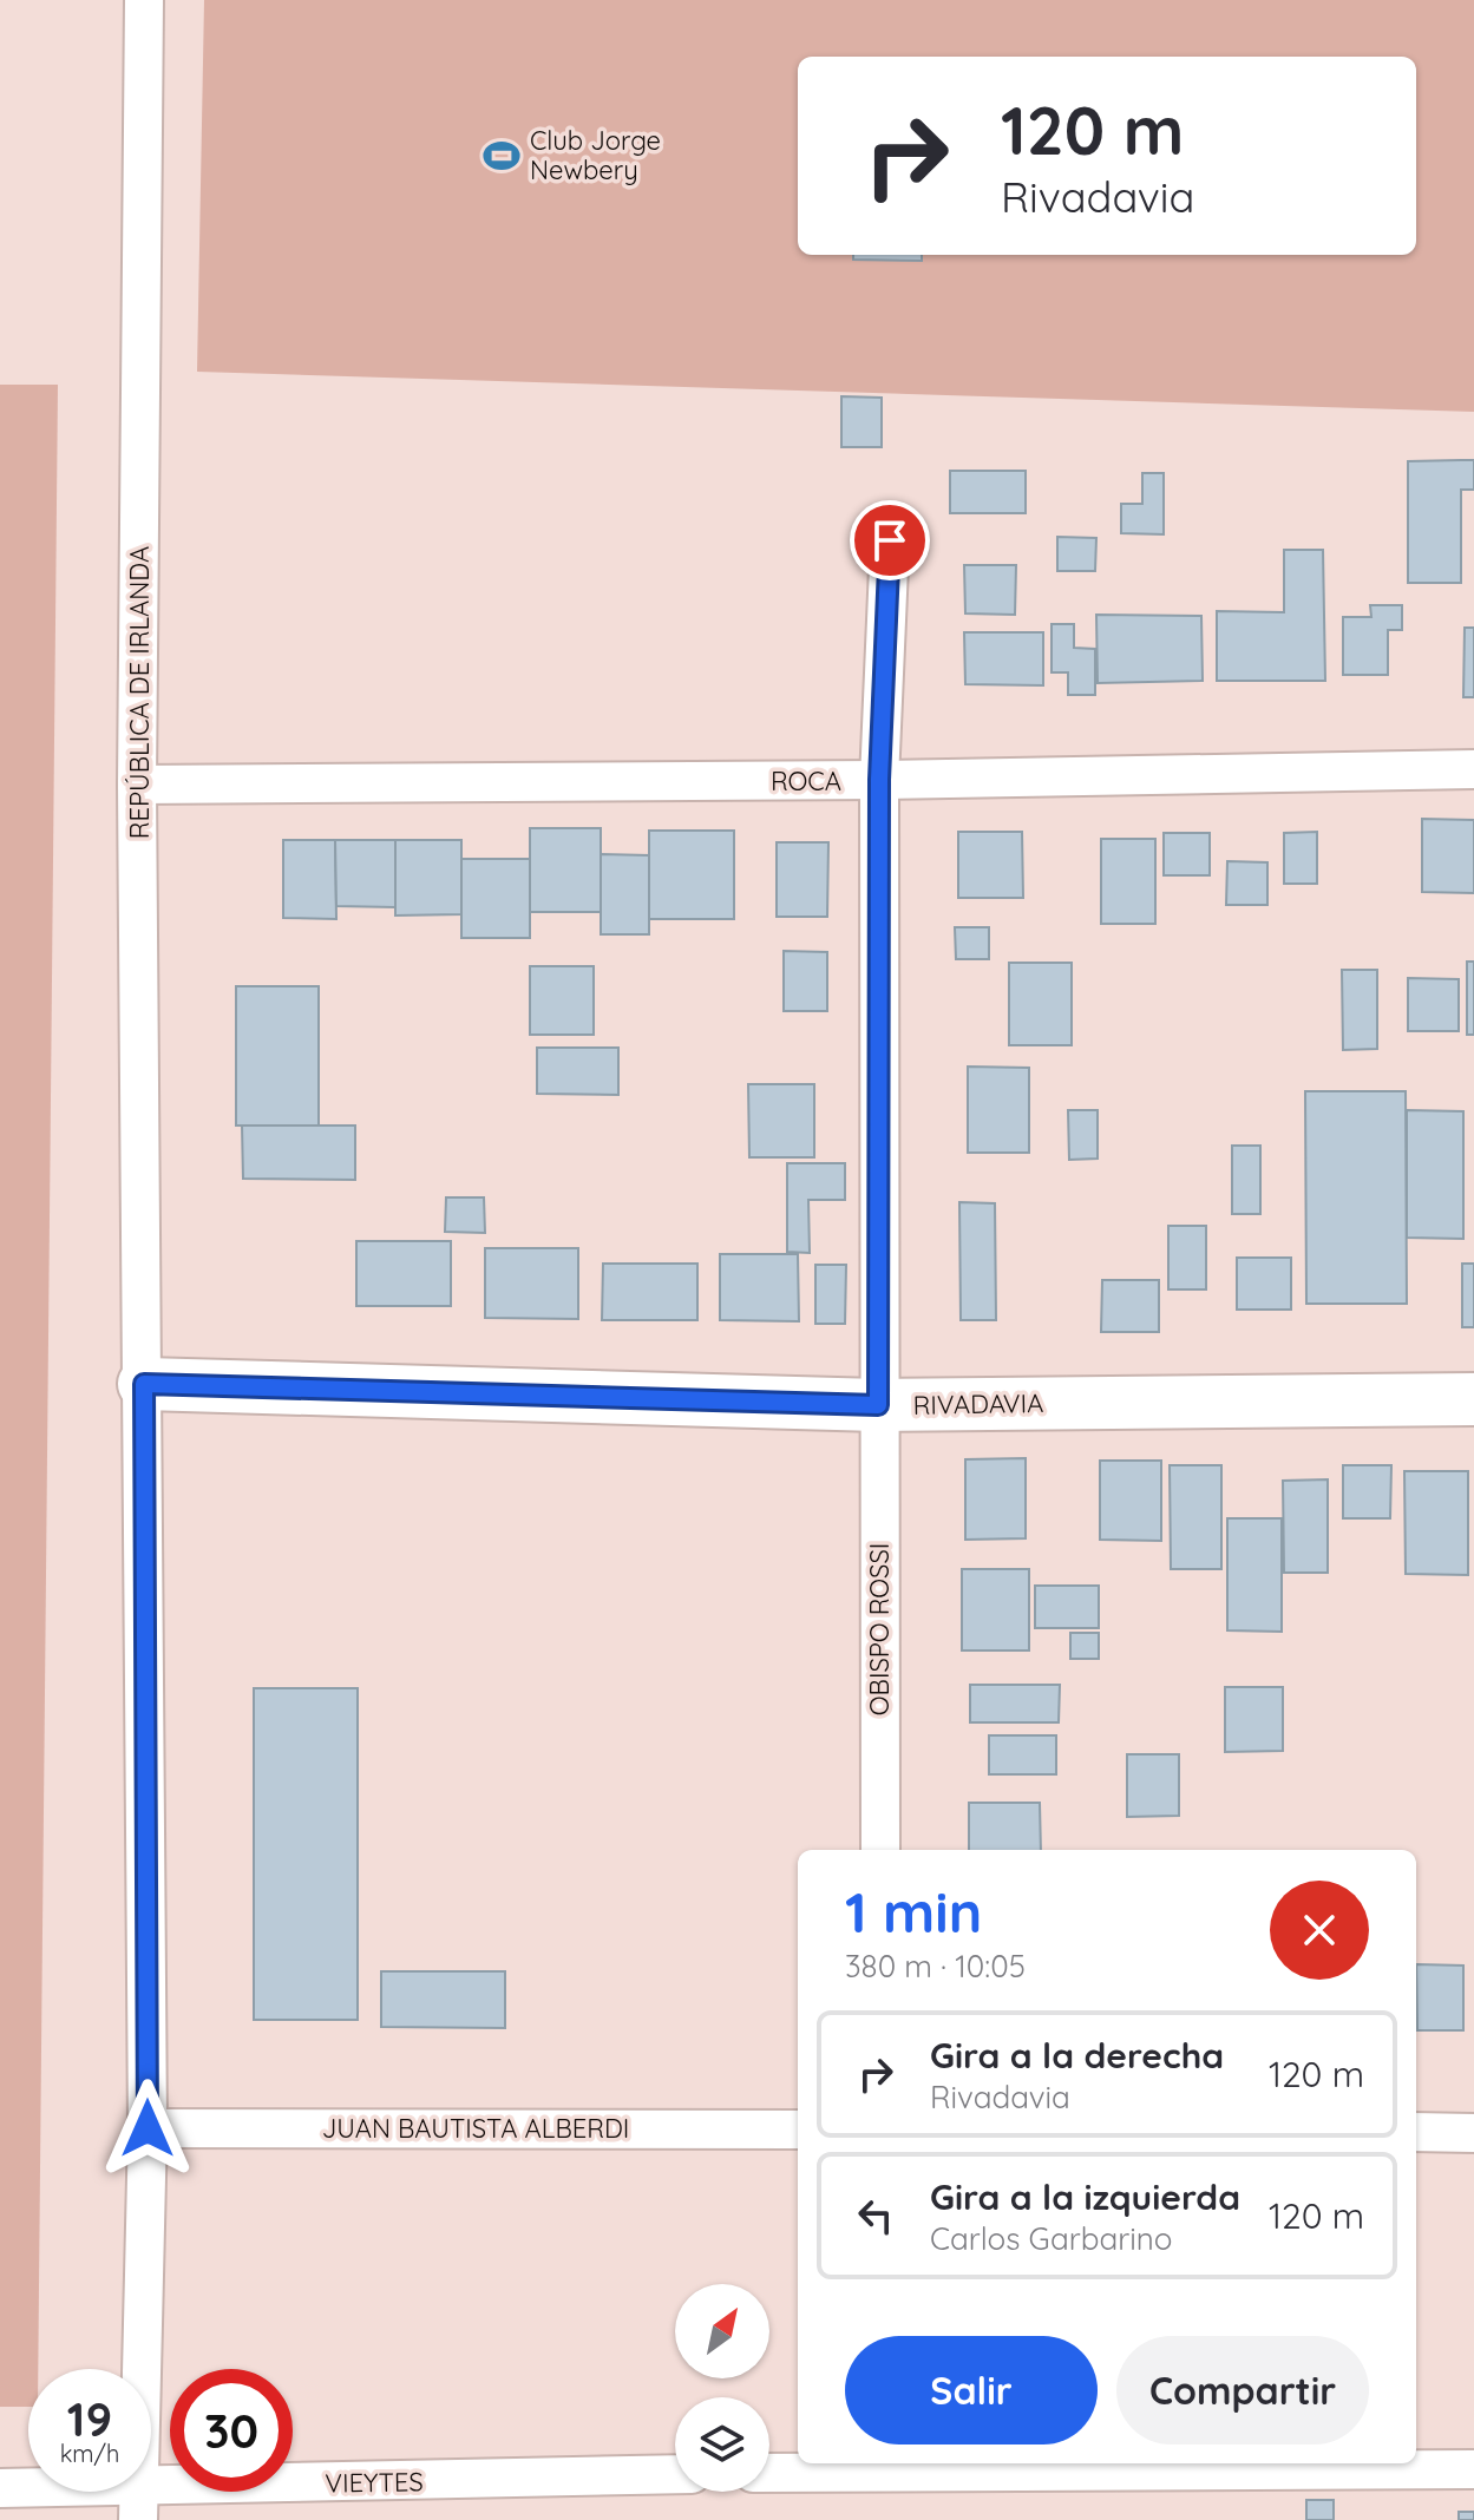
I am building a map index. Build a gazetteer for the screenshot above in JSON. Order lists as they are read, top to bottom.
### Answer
{
  "streets": {
    "street": [
      "REPÚBLICA DE IRLANDA",
      "ROCA",
      "RIVADAVIA",
      "OBISPO ROSSI",
      "JUAN BAUTISTA ALBERDI",
      "VIEYTES"
    ]
  },
  "crossings": [
    ["REPÚBLICA DE IRLANDA", "ROCA"],
    ["REPÚBLICA DE IRLANDA", "RIVADAVIA"],
    ["REPÚBLICA DE IRLANDA", "JUAN BAUTISTA ALBERDI"],
    ["REPÚBLICA DE IRLANDA", "VIEYTES"],
    ["ROCA", "OBISPO ROSSI"],
    ["RIVADAVIA", "OBISPO ROSSI"]
  ],
  "places": {
    "sports": ["Club Jorge Newbery"]
  },
  "north": "top right",
  "page": {
    "turn": ["120 m", "Rivadavia"],
    "heading": ["1 min", "380 m · 10:05"],
    "list": [
      {
        "name": "Gira a la derecha",
        "note": "Rivadavia",
        "value": "120 m"
      },
      {
        "name": "Gira a la izquierda",
        "note": "Carlos Garbarino",
        "value": "120 m"
      }
    ],
    "buttons": ["Salir", "Compartir"],
    "speed": "19 km/h",
    "limit": "30"
  }
}
